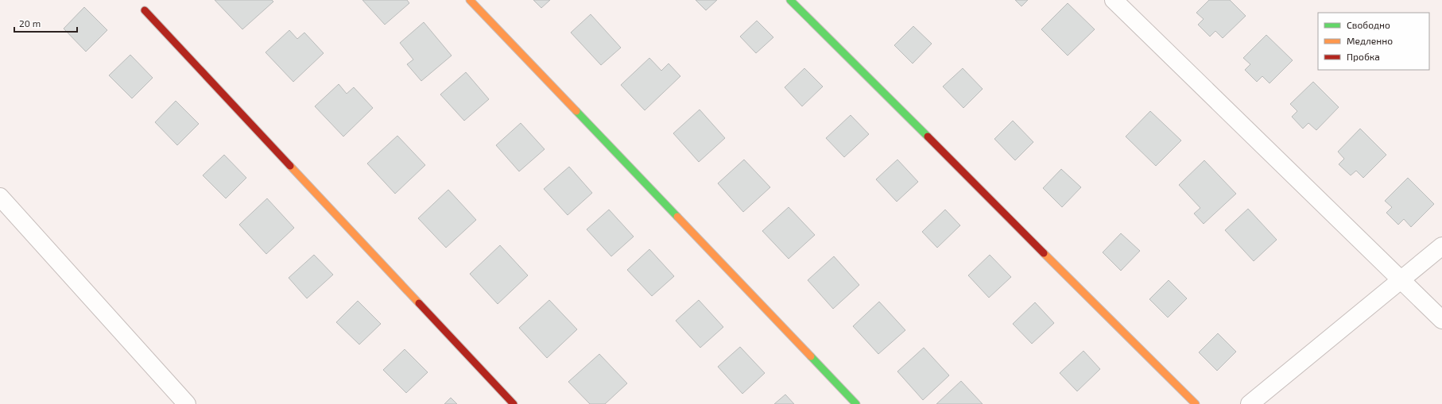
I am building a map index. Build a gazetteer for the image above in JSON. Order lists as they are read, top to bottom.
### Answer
{
  "legend": ["Свободно", "Медленно", "Пробка"],
  "scale_bar": "20 m"
}
